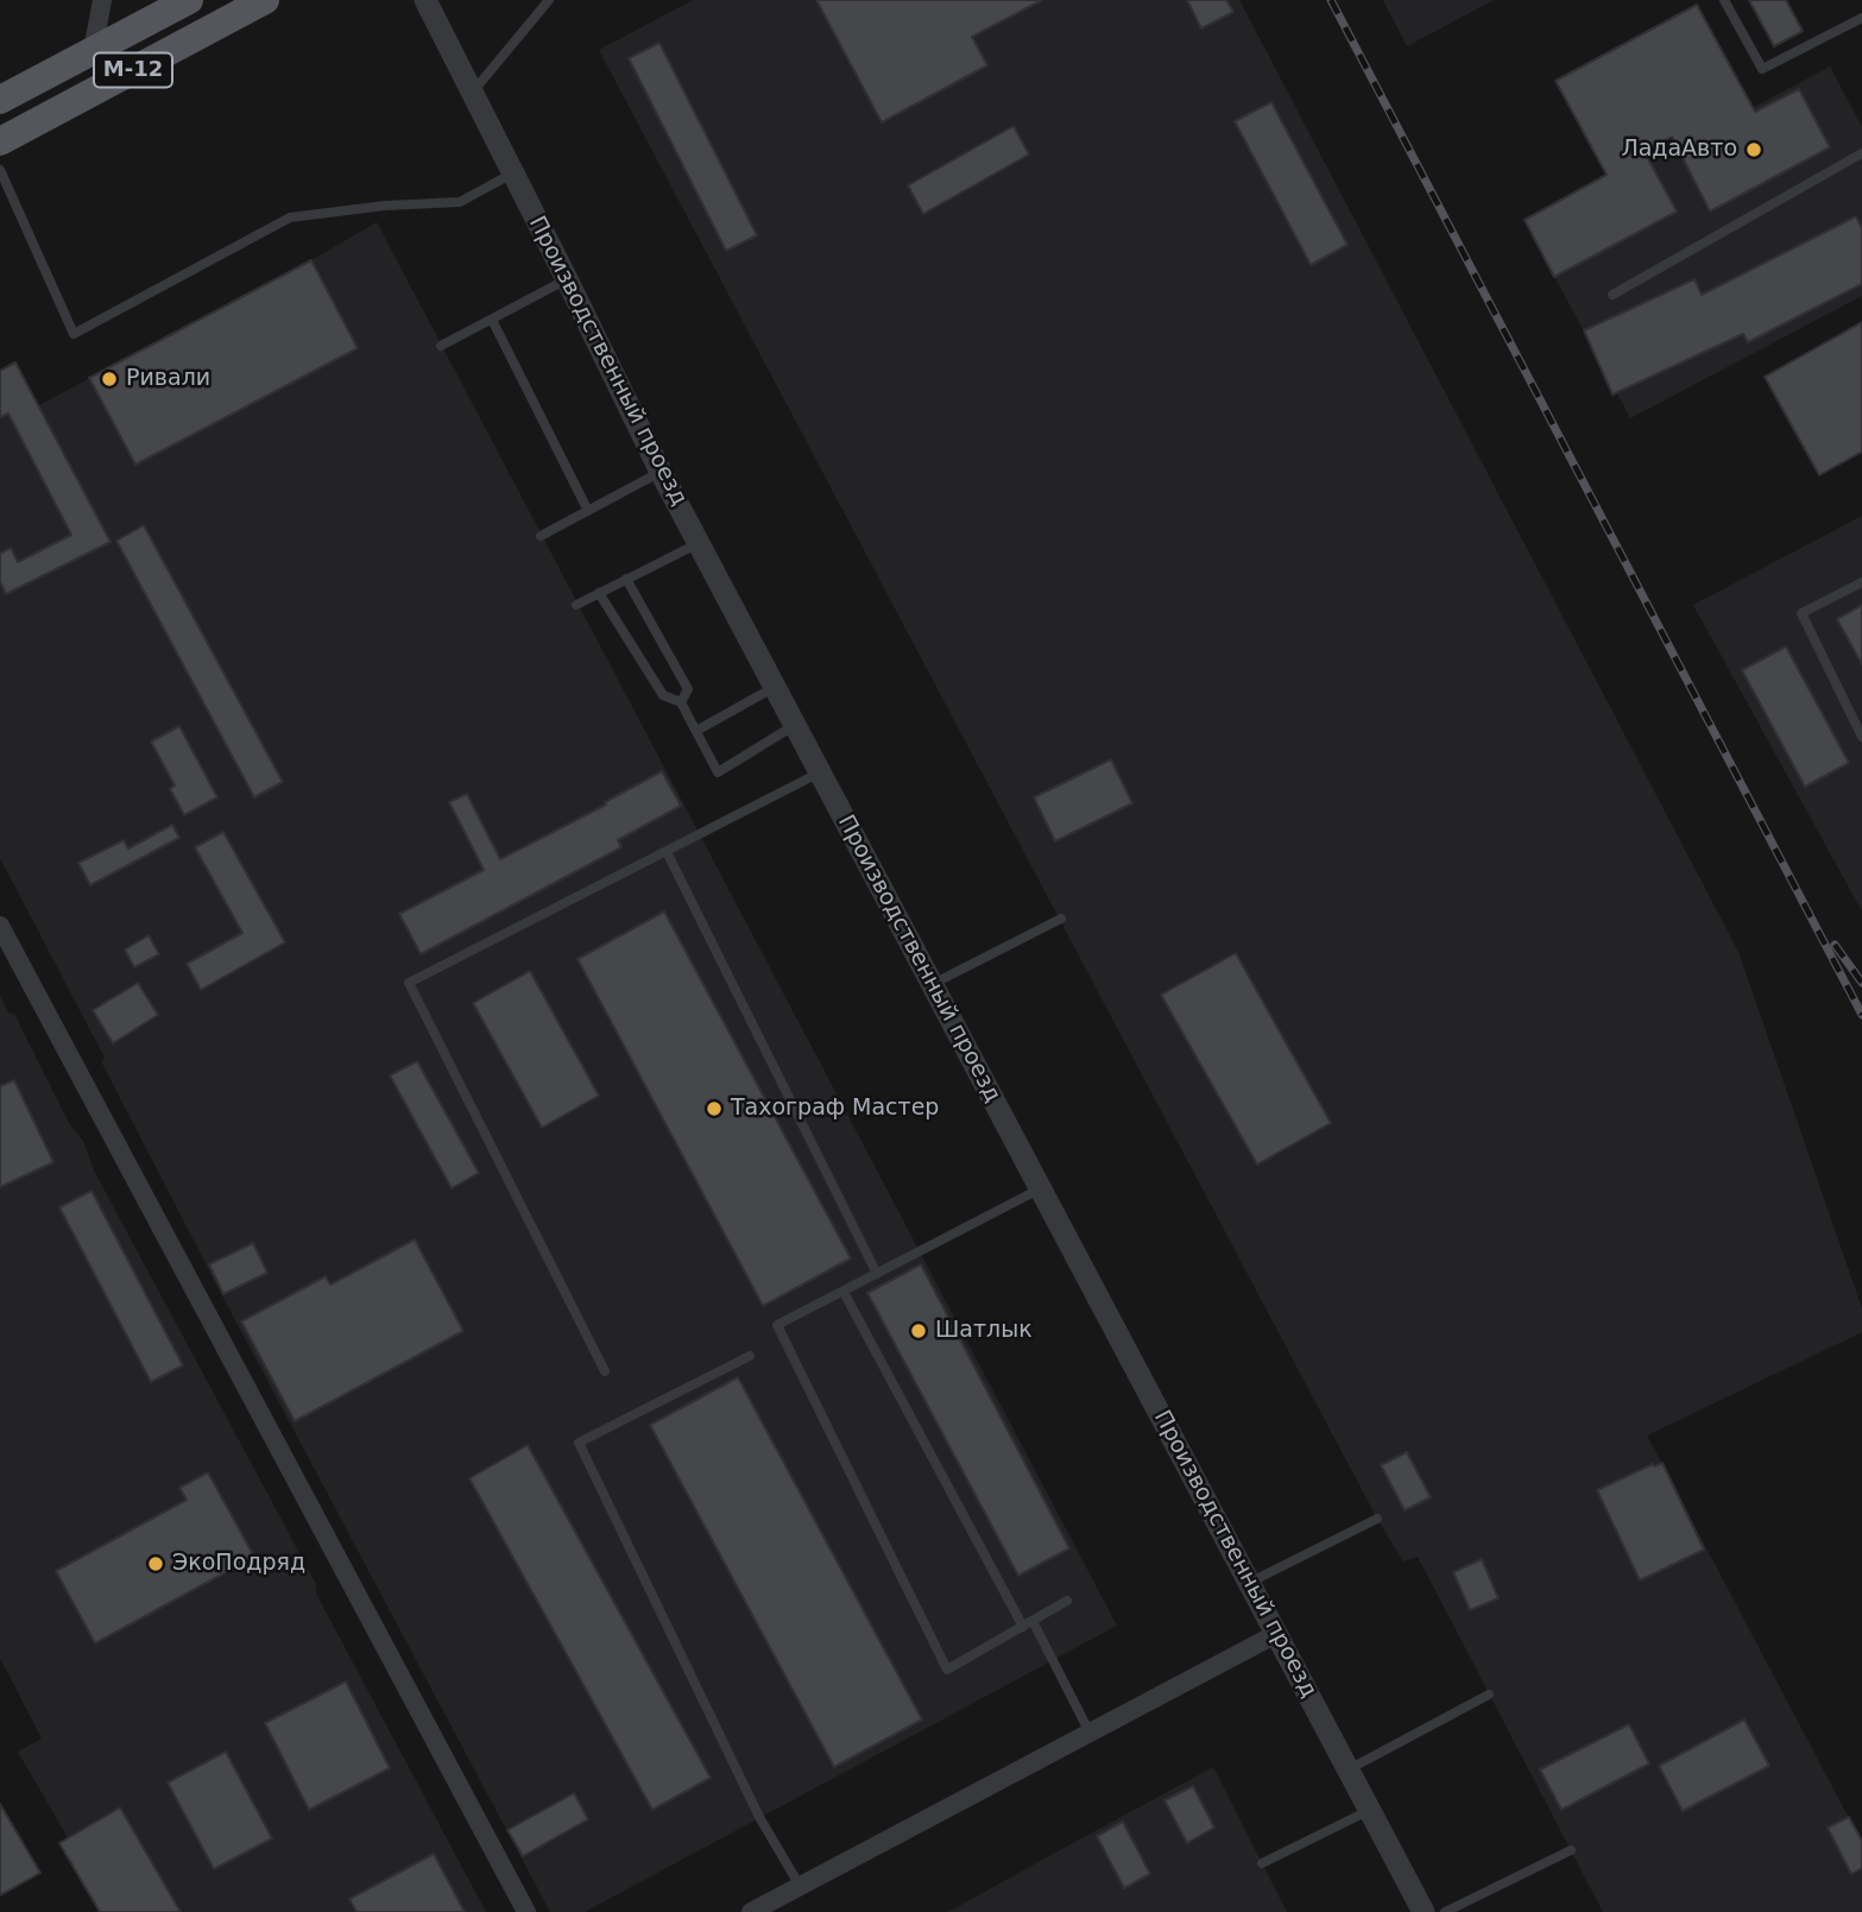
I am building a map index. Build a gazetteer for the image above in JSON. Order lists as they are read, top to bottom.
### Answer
{
  "streets": {
    "main road": ["М-12"],
    "street": ["Производственный проезд"]
  },
  "places": [
    "ЛадаАвто",
    "Ривали",
    "Тахограф Мастер",
    "Шатлык",
    "ЭкоПодряд"
  ]
}
